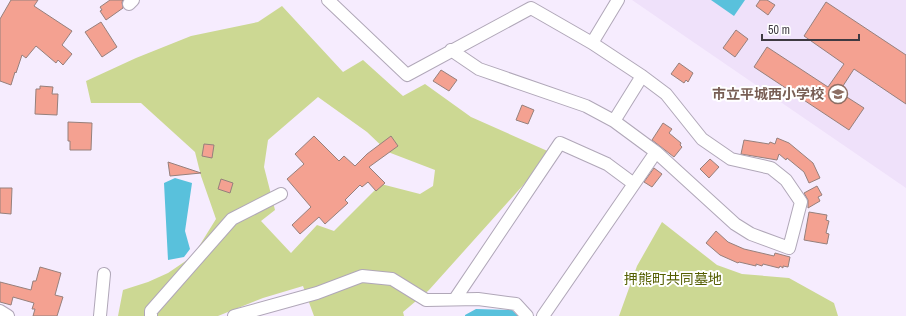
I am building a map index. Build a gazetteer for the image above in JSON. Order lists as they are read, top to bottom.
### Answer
{
  "parks": ["押熊町共同墓地"],
  "places": {
    "school or university": ["市立平城西小学校"]
  },
  "scale_bar": "50 m"
}
